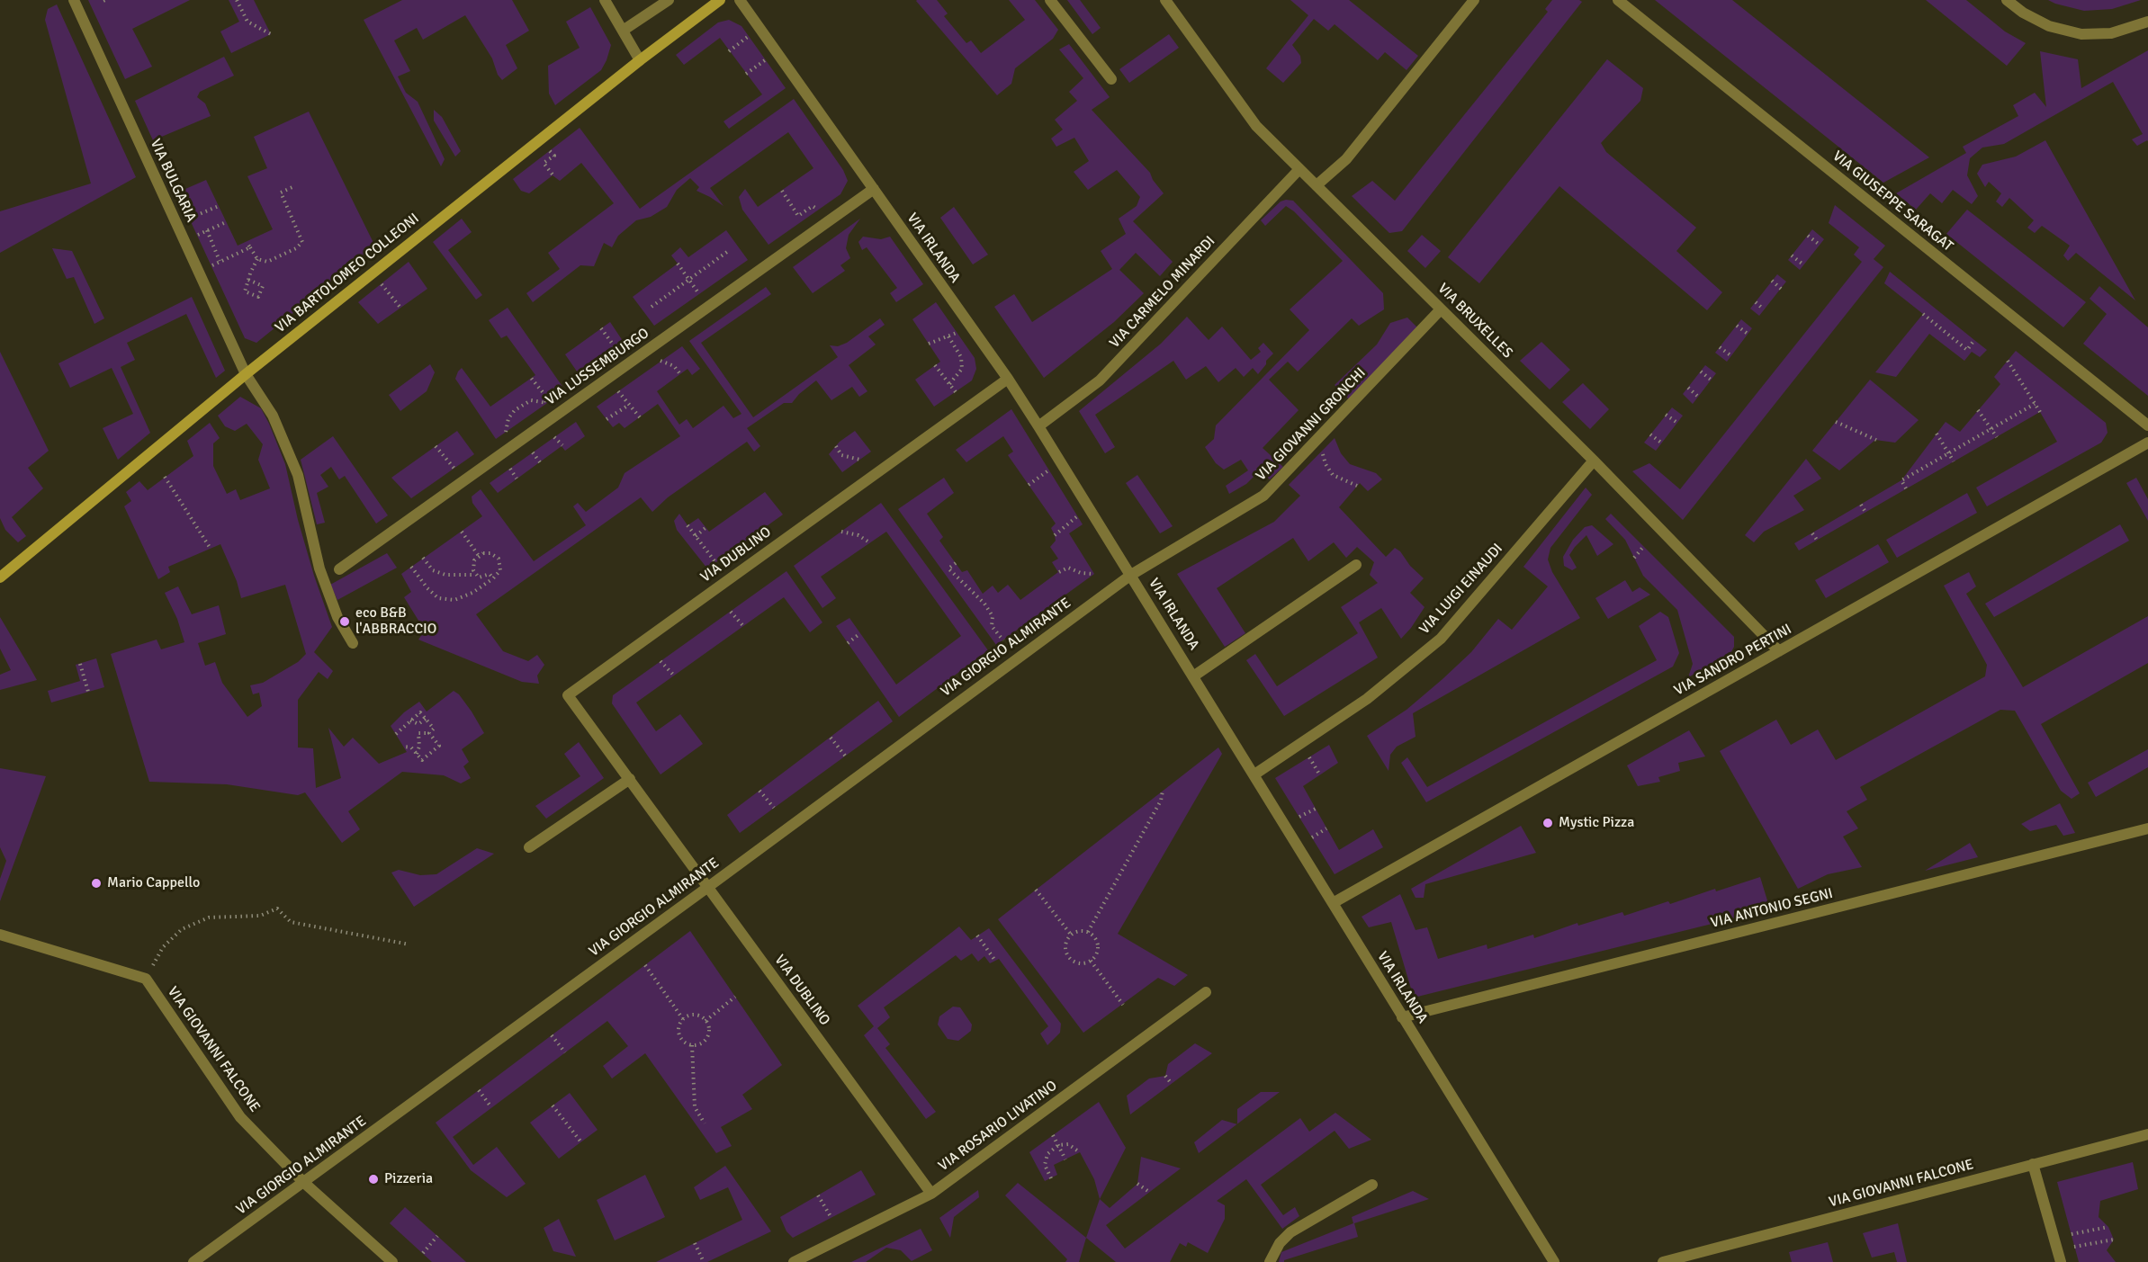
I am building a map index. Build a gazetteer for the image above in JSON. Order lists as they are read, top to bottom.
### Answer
{
  "streets": {
    "main road": ["VIA BARTOLOMEO COLLEONI"],
    "street": [
      "VIA BULGARIA",
      "VIA GIUSEPPE SARAGAT",
      "VIA IRLANDA",
      "VIA CARMELO MINARDI",
      "VIA BRUXELLES",
      "VIA LUSSEMBURGO",
      "VIA GIOVANNI GRONCHI",
      "VIA DUBLINO",
      "VIA LUIGI EINAUDI",
      "VIA GIORGIO ALMIRANTE",
      "VIA SANDRO PERTINI",
      "VIA ANTONIO SEGNI",
      "VIA GIOVANNI FALCONE",
      "VIA ROSARIO LIVATINO"
    ]
  },
  "crossings": [
    ["VIA BULGARIA", "VIA BARTOLOMEO COLLEONI"],
    ["VIA IRLANDA", "VIA CARMELO MINARDI"],
    ["VIA IRLANDA", "VIA LUSSEMBURGO"],
    ["VIA IRLANDA", "VIA GIOVANNI GRONCHI"],
    ["VIA IRLANDA", "VIA DUBLINO"],
    ["VIA IRLANDA", "VIA LUIGI EINAUDI"],
    ["VIA IRLANDA", "VIA GIORGIO ALMIRANTE"],
    ["VIA IRLANDA", "VIA SANDRO PERTINI"],
    ["VIA IRLANDA", "VIA ANTONIO SEGNI"],
    ["VIA CARMELO MINARDI", "VIA BRUXELLES"],
    ["VIA BRUXELLES", "VIA GIOVANNI GRONCHI"],
    ["VIA BRUXELLES", "VIA LUIGI EINAUDI"],
    ["VIA BRUXELLES", "VIA SANDRO PERTINI"],
    ["VIA GIOVANNI GRONCHI", "VIA GIORGIO ALMIRANTE"],
    ["VIA DUBLINO", "VIA GIORGIO ALMIRANTE"],
    ["VIA DUBLINO", "VIA ROSARIO LIVATINO"],
    ["VIA GIORGIO ALMIRANTE", "VIA GIOVANNI FALCONE"]
  ],
  "places": [
    "eco B&B l'ABBRACCIO",
    "Mystic Pizza",
    "Mario Cappello",
    "Pizzeria"
  ]
}
